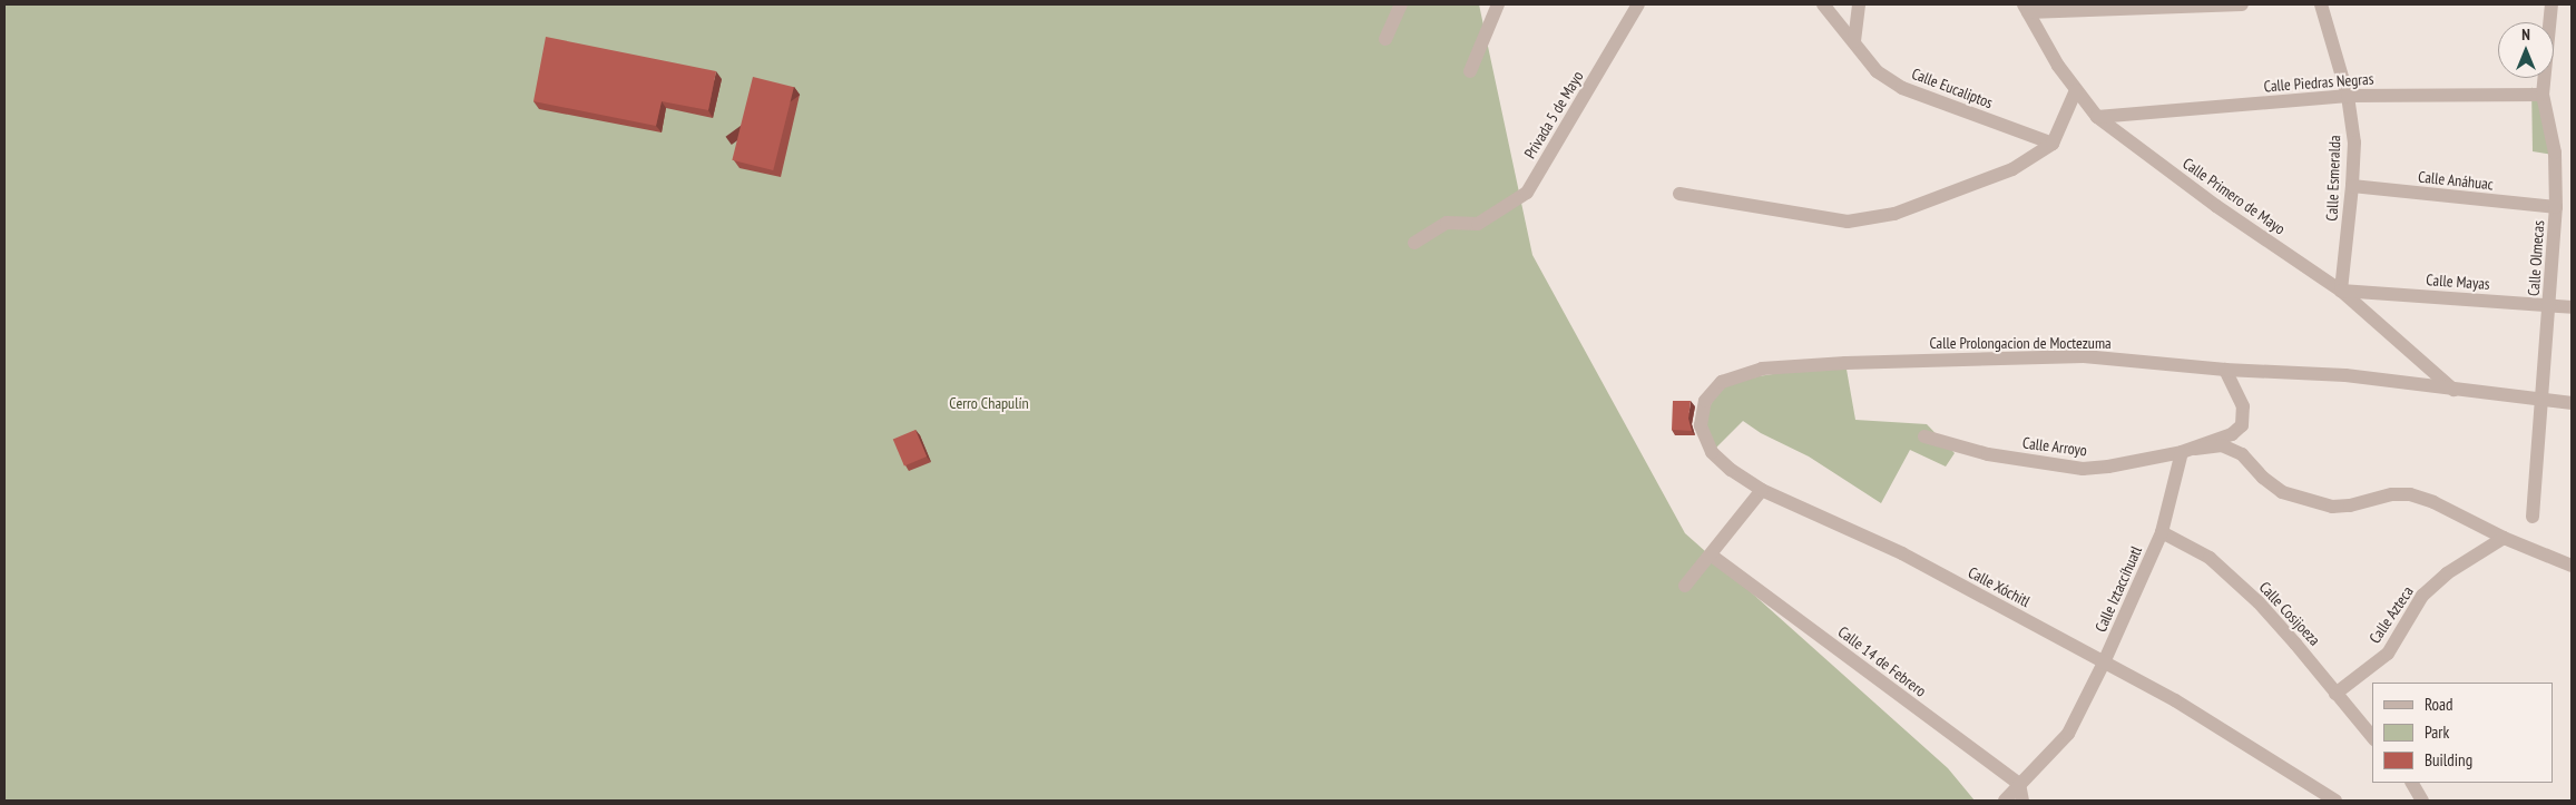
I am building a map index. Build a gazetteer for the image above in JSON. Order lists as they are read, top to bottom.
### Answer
{
  "streets": {
    "street": [
      "Calle Piedras Negras",
      "Calle Eucaliptos",
      "Privada 5 de Mayo",
      "Calle Esmeralda",
      "Calle Anáhuac",
      "Calle Primero de Mayo",
      "Calle Olmecas",
      "Calle Mayas",
      "Calle Prolongacion de Moctezuma",
      "Calle Arroyo",
      "Calle Xóchitl",
      "Calle Iztaccíhuatl",
      "Calle Cosijoeza",
      "Calle Azteca",
      "Calle 14 de Febrero"
    ]
  },
  "crossings": [
    ["Calle Piedras Negras", "Calle Esmeralda"],
    ["Calle Piedras Negras", "Calle Primero de Mayo"],
    ["Calle Piedras Negras", "Calle Olmecas"],
    ["Calle Esmeralda", "Calle Anáhuac"],
    ["Calle Esmeralda", "Calle Primero de Mayo"],
    ["Calle Esmeralda", "Calle Mayas"],
    ["Calle Anáhuac", "Calle Olmecas"],
    ["Calle Primero de Mayo", "Calle Mayas"],
    ["Calle Primero de Mayo", "Calle Prolongacion de Moctezuma"],
    ["Calle Olmecas", "Calle Mayas"],
    ["Calle Olmecas", "Calle Prolongacion de Moctezuma"],
    ["Calle Prolongacion de Moctezuma", "Calle Xóchitl"],
    ["Calle Arroyo", "Calle Iztaccíhuatl"],
    ["Calle Xóchitl", "Calle Iztaccíhuatl"],
    ["Calle Iztaccíhuatl", "Calle Cosijoeza"],
    ["Calle Iztaccíhuatl", "Calle 14 de Febrero"],
    ["Calle Cosijoeza", "Calle Azteca"]
  ],
  "parks": ["Cerro Chapulín"],
  "legend": ["Road", "Park", "Building"],
  "north": "top"
}
